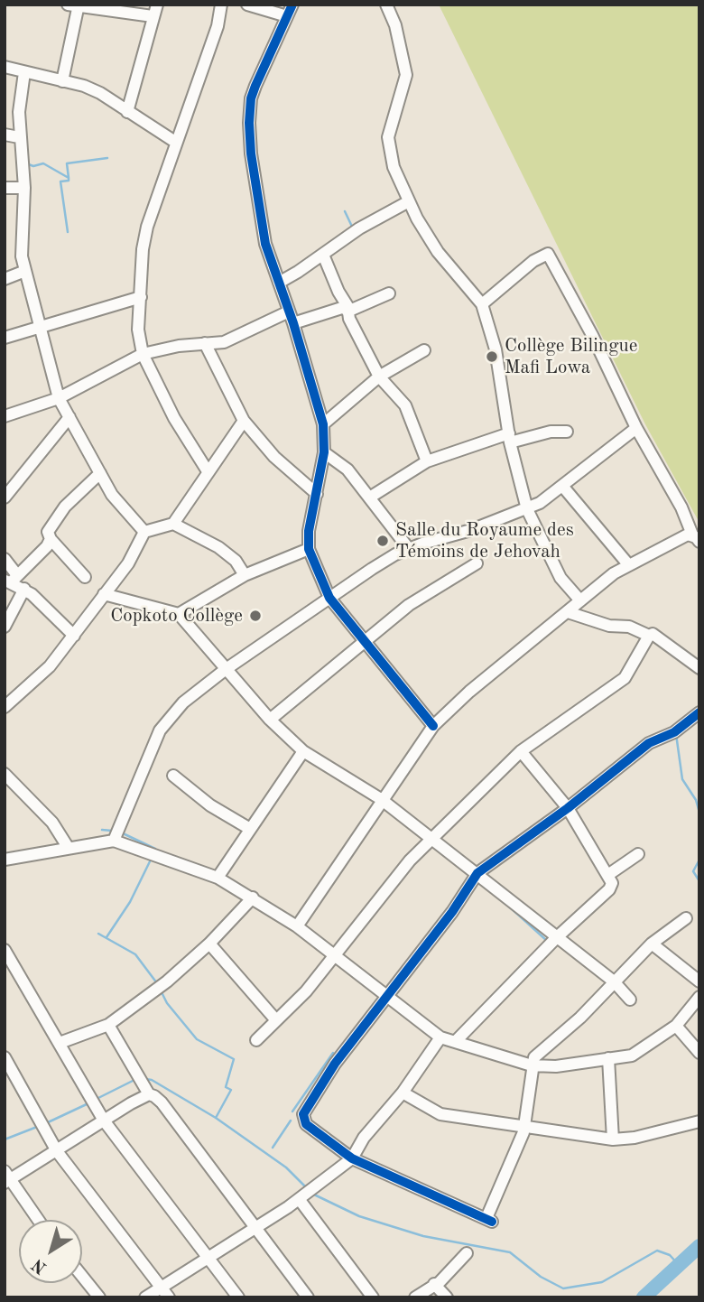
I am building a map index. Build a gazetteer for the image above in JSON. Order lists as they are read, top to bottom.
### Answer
{
  "places": ["Collège Bilingue Mafi Lowa", "Salle du Royaume des Témoins de Jehovah", "Copkoto Collège"],
  "north": "bottom left"
}
